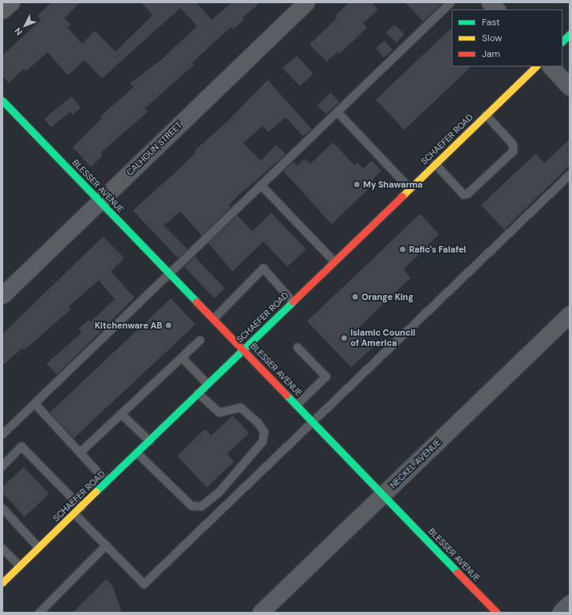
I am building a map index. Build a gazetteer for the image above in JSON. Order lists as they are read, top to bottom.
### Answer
{
  "streets": {
    "main road": ["SCHAEFER ROAD", "BLESSER AVENUE"],
    "street": ["CALHOUN STREET", "NECKEL AVENUE"]
  },
  "crossings": [
    ["SCHAEFER ROAD", "BLESSER AVENUE"],
    ["CALHOUN STREET", "BLESSER AVENUE"],
    ["BLESSER AVENUE", "NECKEL AVENUE"]
  ],
  "places": [
    "My Shawarma",
    "Rafic's Falafel",
    "Orange King",
    "Kitchenware AB",
    "Islamic Council of America"
  ],
  "legend": ["Fast", "Slow", "Jam"],
  "north": "bottom left"
}
